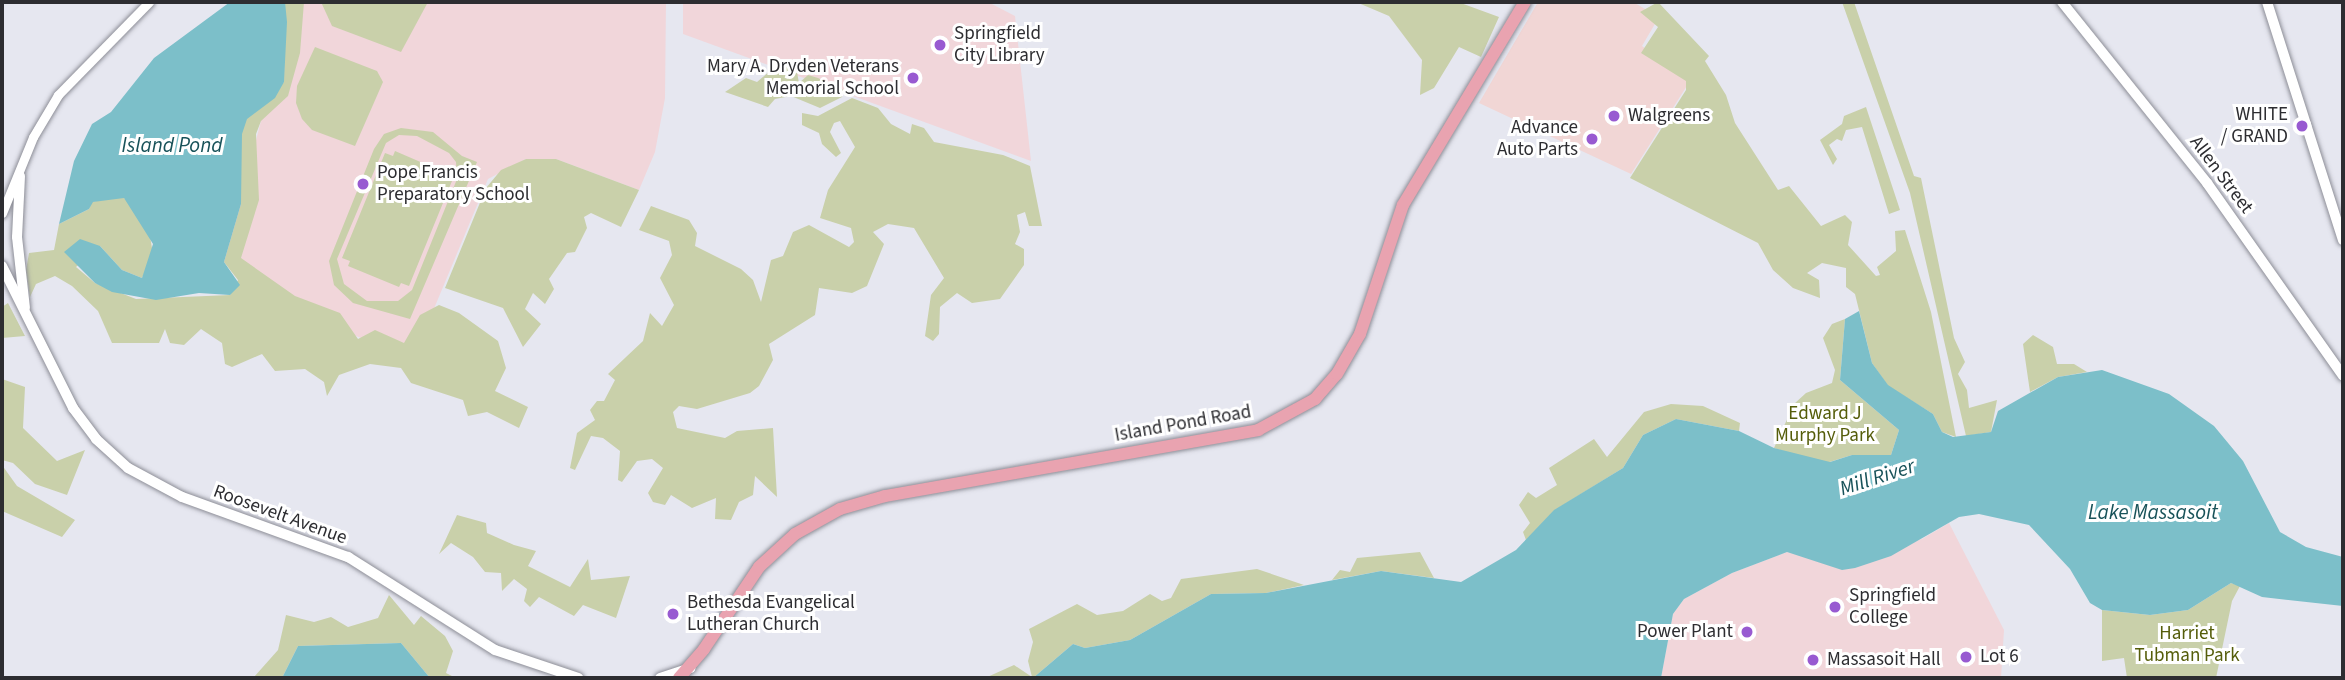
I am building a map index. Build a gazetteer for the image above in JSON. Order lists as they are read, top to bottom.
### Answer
{
  "streets": {
    "main road": ["Allen Street", "Island Pond Road", "Roosevelt Avenue"]
  },
  "water": ["Island Pond", "Mill River", "Lake Massasoit"],
  "parks": ["Edward J Murphy Park", "Harriet Tubman Park"],
  "places": [
    "Springfield City Library",
    "Mary A. Dryden Veterans Memorial School",
    "Walgreens",
    "WHITE / GRAND",
    "Advance Auto Parts",
    "Pope Francis Preparatory School",
    "Springfield College",
    "Bethesda Evangelical Lutheran Church",
    "Power Plant",
    "Lot 6",
    "Massasoit Hall"
  ]
}
